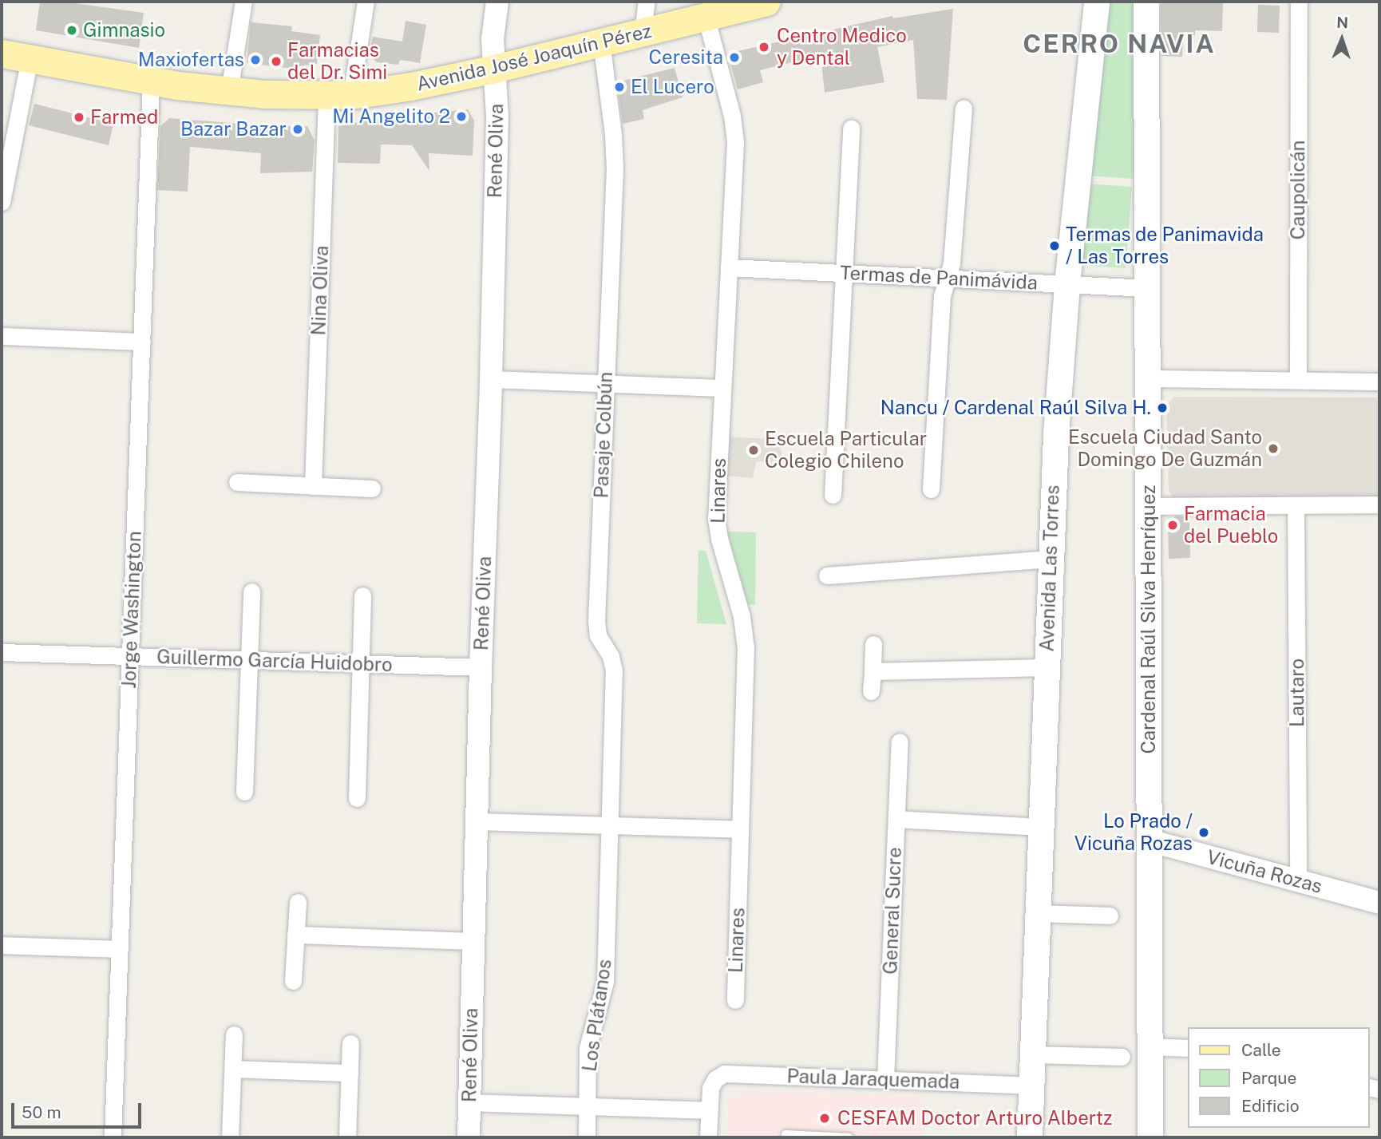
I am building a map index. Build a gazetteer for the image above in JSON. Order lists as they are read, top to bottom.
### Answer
{
  "streets": {
    "main road": ["Avenida José Joaquín Pérez", "Avenida Las Torres", "Cardenal Raúl Silva Henríquez"],
    "street": [
      "René Oliva",
      "Caupolicán",
      "Termas de Panimávida",
      "Nina Oliva",
      "Pasaje Colbún",
      "Linares",
      "Jorge Washington",
      "Guillermo García Huidobro",
      "Lautaro",
      "Vicuña Rozas",
      "General Sucre",
      "Los Plátanos",
      "Paula Jaraquemada"
    ]
  },
  "crossings": [
    ["Avenida José Joaquín Pérez", "René Oliva"],
    ["Avenida José Joaquín Pérez", "Nina Oliva"],
    ["Avenida José Joaquín Pérez", "Pasaje Colbún"],
    ["Avenida José Joaquín Pérez", "Linares"],
    ["Avenida José Joaquín Pérez", "Jorge Washington"],
    ["René Oliva", "Guillermo García Huidobro"],
    ["Termas de Panimávida", "Linares"],
    ["Termas de Panimávida", "Avenida Las Torres"],
    ["Termas de Panimávida", "Cardenal Raúl Silva Henríquez"],
    ["Pasaje Colbún", "Los Plátanos"],
    ["Avenida Las Torres", "Paula Jaraquemada"],
    ["Jorge Washington", "Guillermo García Huidobro"],
    ["Cardenal Raúl Silva Henríquez", "Vicuña Rozas"],
    ["Lautaro", "Vicuña Rozas"],
    ["General Sucre", "Paula Jaraquemada"]
  ],
  "districts": ["CERRO NAVIA"],
  "places": [
    "Gimnasio",
    "Centro Medico y Dental",
    "Ceresita",
    "Maxiofertas",
    "Farmacias del Dr. Simi",
    "El Lucero",
    "Mi Angelito 2",
    "Farmed",
    "Bazar Bazar",
    "Termas de Panimavida / Las Torres",
    "Nancu / Cardenal Raúl Silva H.",
    "Escuela Ciudad Santo Domingo De Guzmán",
    "Escuela Particular Colegio Chileno",
    "Farmacia del Pueblo",
    "Lo Prado / Vicuña Rozas",
    "CESFAM Doctor Arturo Albertz"
  ],
  "legend": ["Calle", "Parque", "Edificio"],
  "scale_bar": "50 m",
  "north": "top"
}
